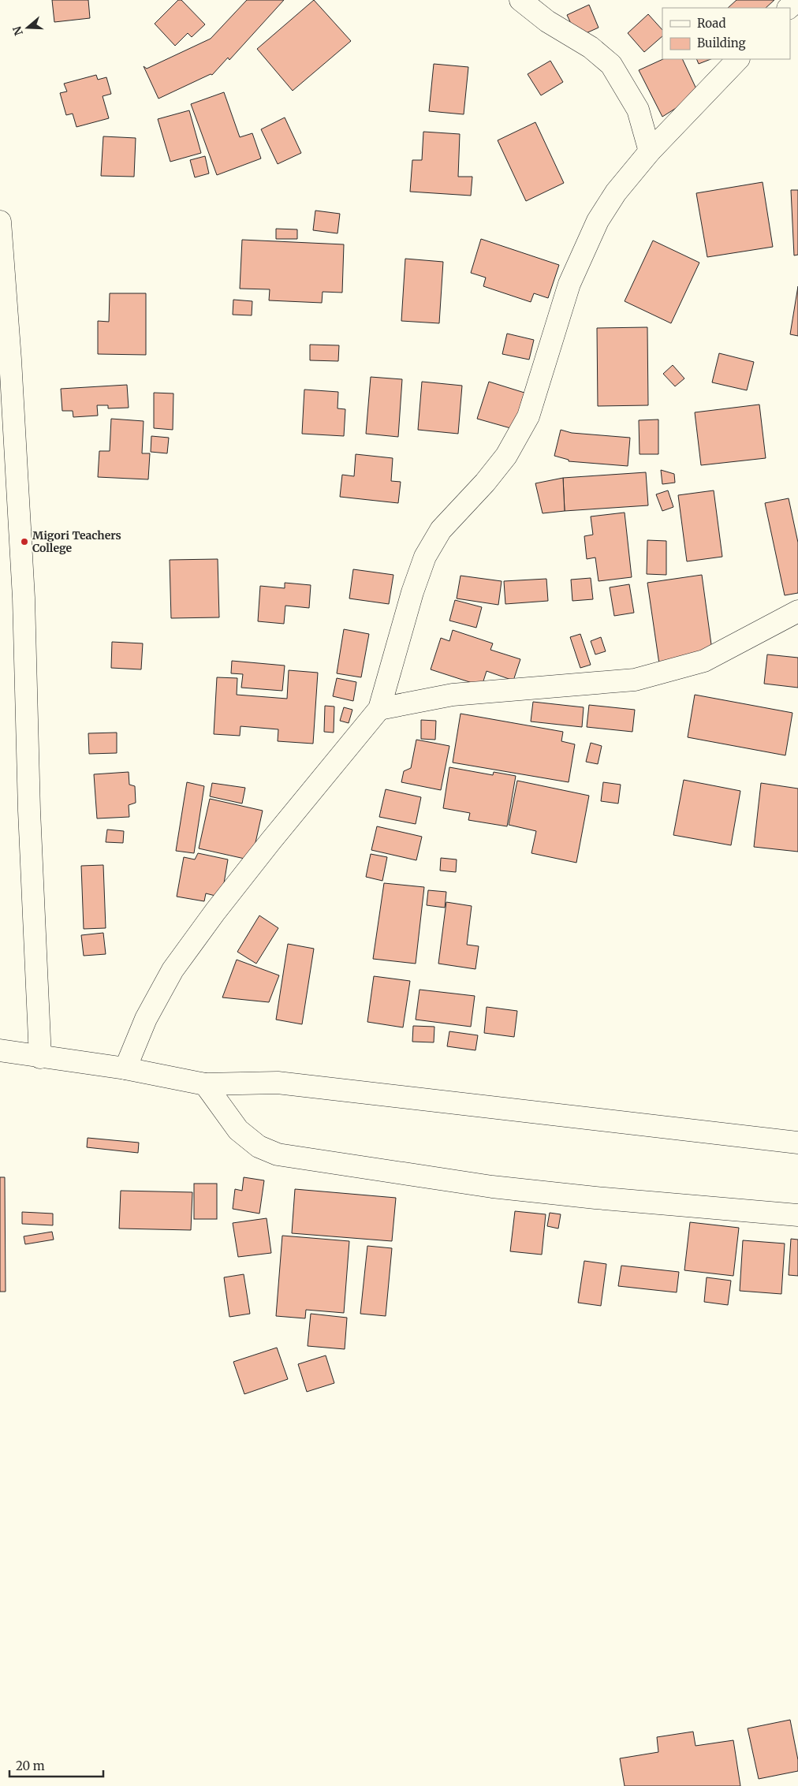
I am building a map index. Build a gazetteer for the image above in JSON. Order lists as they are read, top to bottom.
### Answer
{
  "places": ["Migori Teachers College"],
  "legend": ["Road", "Building"],
  "scale_bar": "20 m",
  "north": "left"
}
